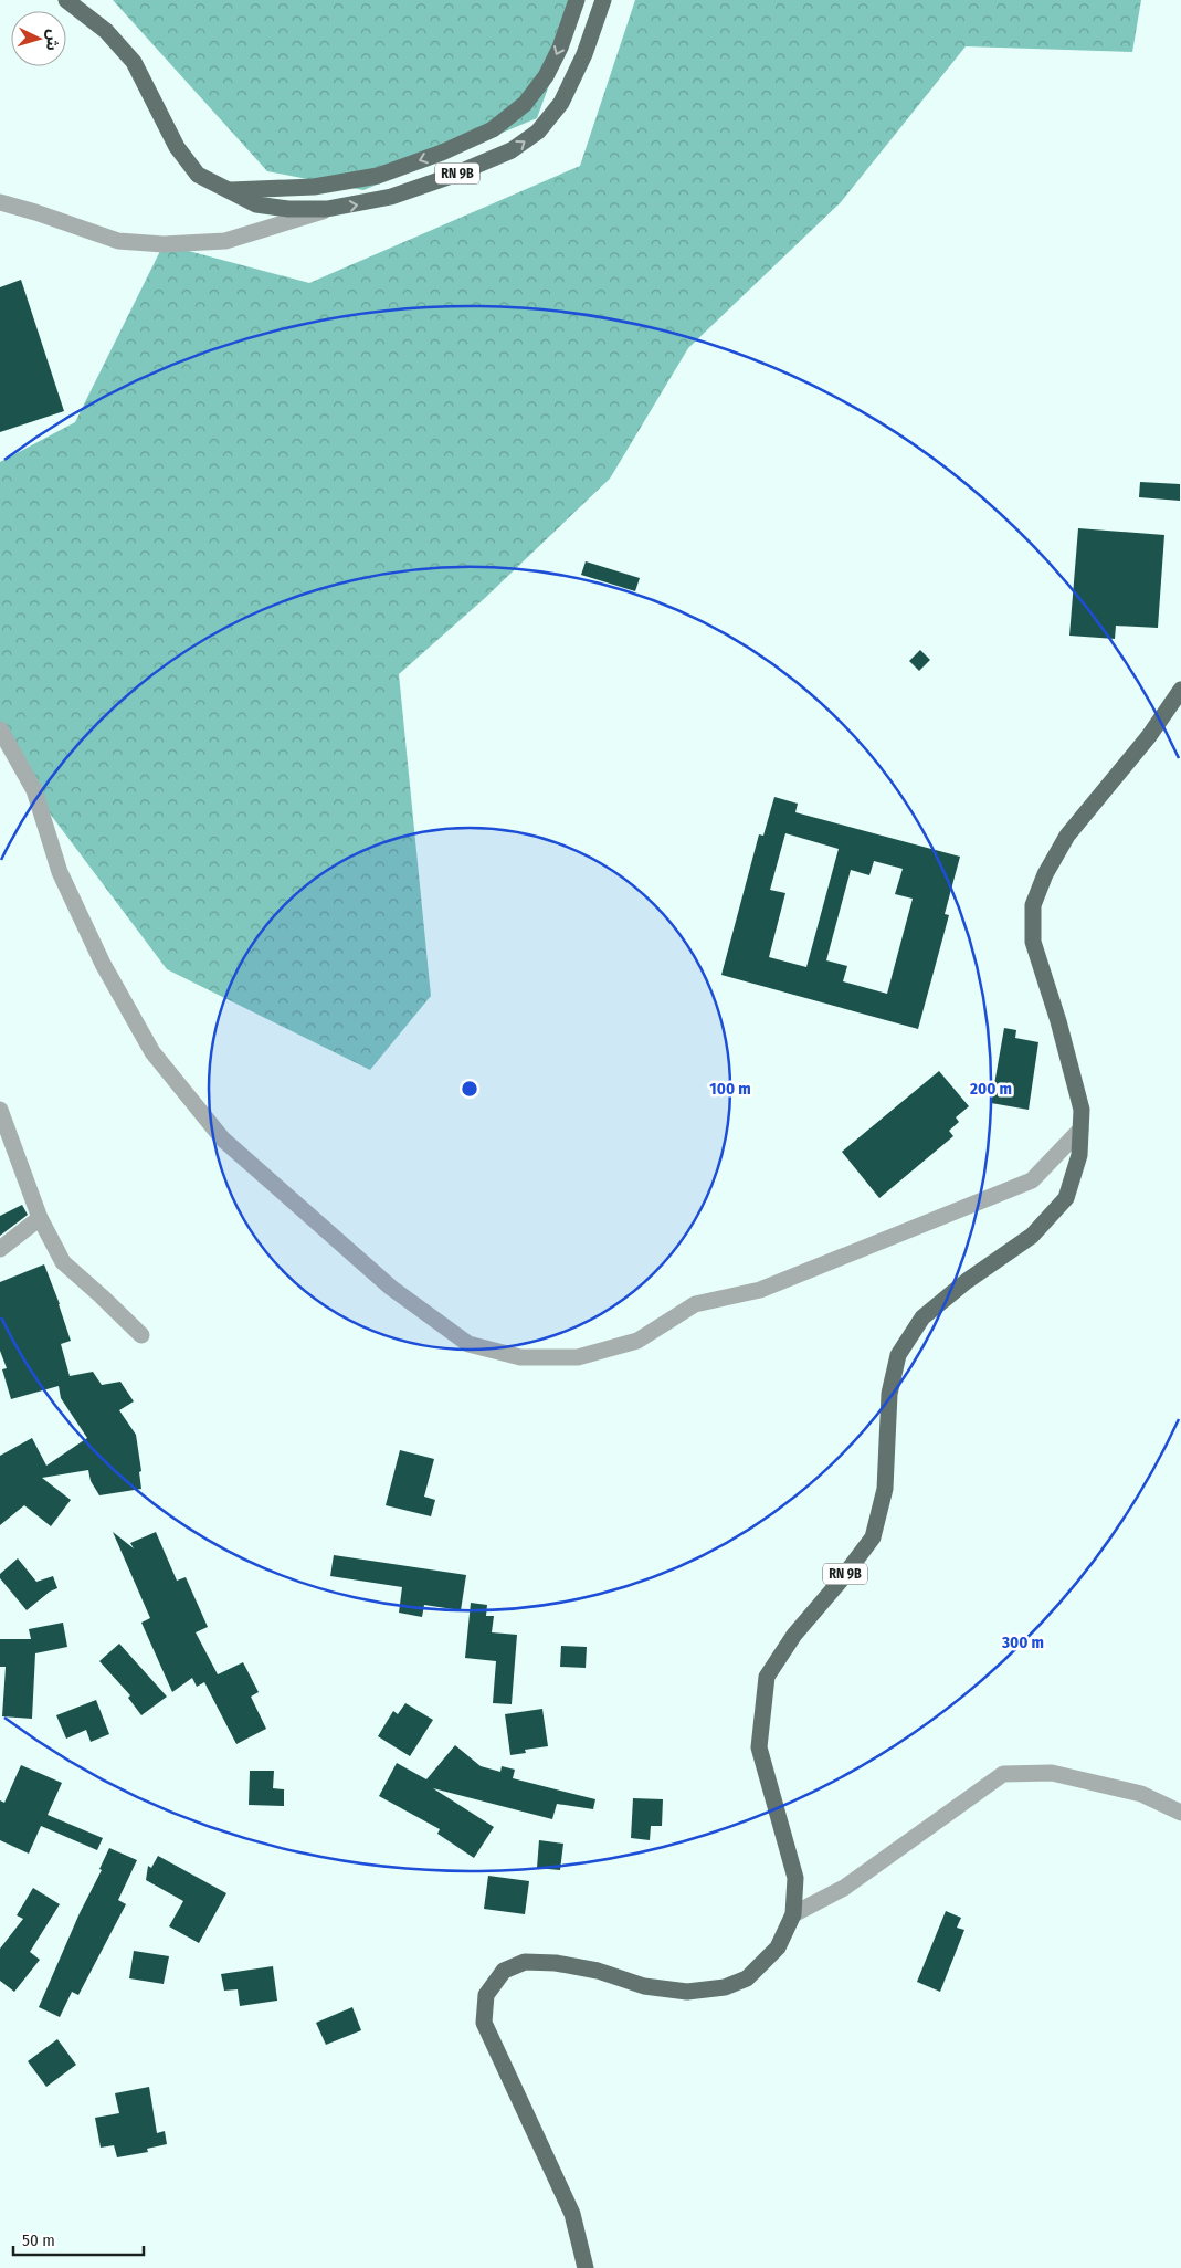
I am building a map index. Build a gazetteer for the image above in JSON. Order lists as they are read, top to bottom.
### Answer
{
  "streets": {
    "main road": ["RN 9B"]
  },
  "scale_bar": "50 m",
  "north": "right",
  "rings": ["100 m", "200 m", "300 m"]
}
